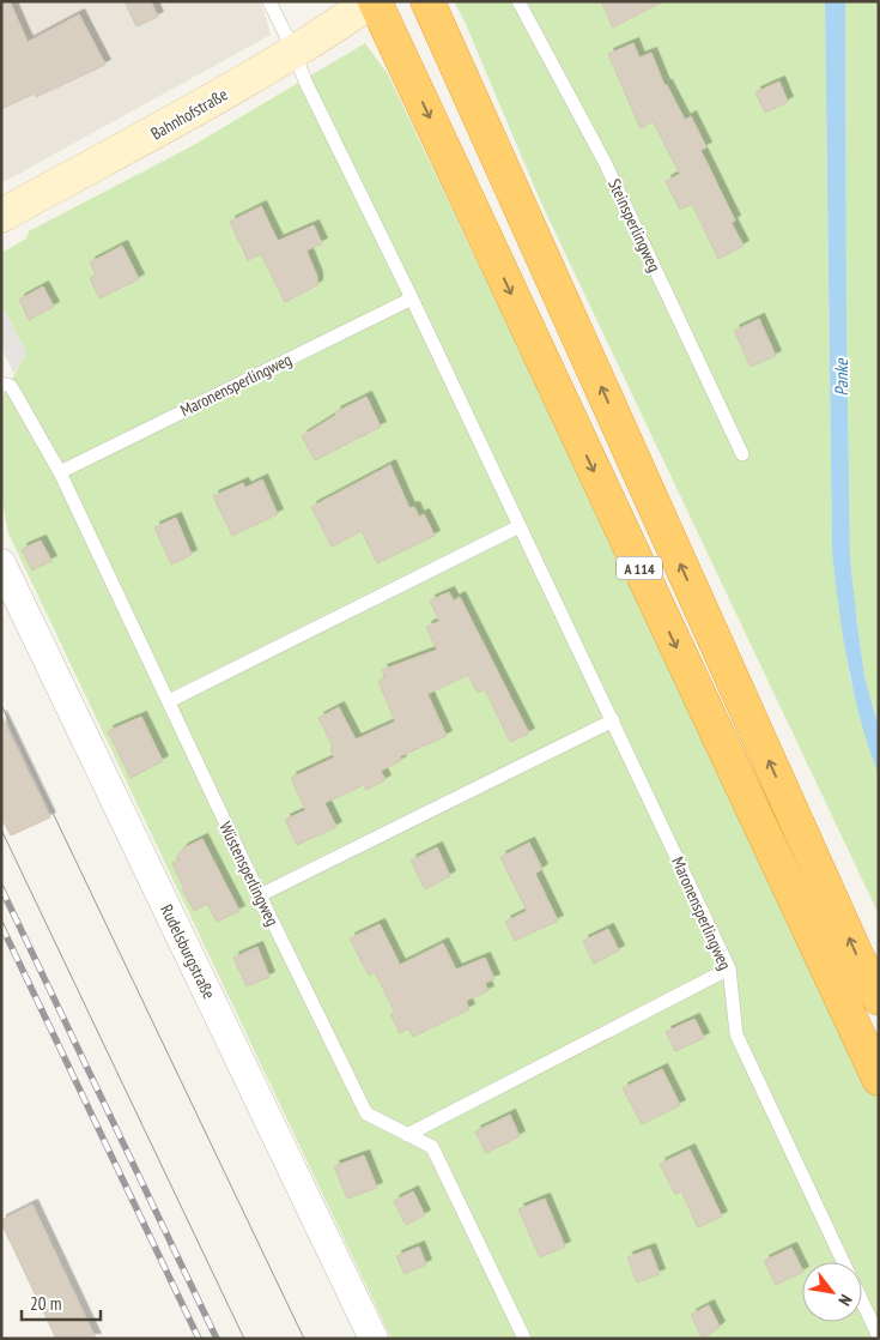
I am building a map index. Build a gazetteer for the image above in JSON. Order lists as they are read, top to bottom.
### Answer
{
  "streets": {
    "highway": ["A 114"],
    "main road": ["Bahnhofstraße"],
    "street": ["Rudelsburgstraße"],
    "lane": ["Steinsperlingweg", "Maronensperlingweg", "Wüstensperlingweg"]
  },
  "crossings": [
    ["Bahnhofstraße", "Maronensperlingweg"],
    ["Bahnhofstraße", "A 114"],
    ["Maronensperlingweg", "Wüstensperlingweg"]
  ],
  "water": ["Panke"],
  "scale_bar": "20 m",
  "north": "bottom right"
}
